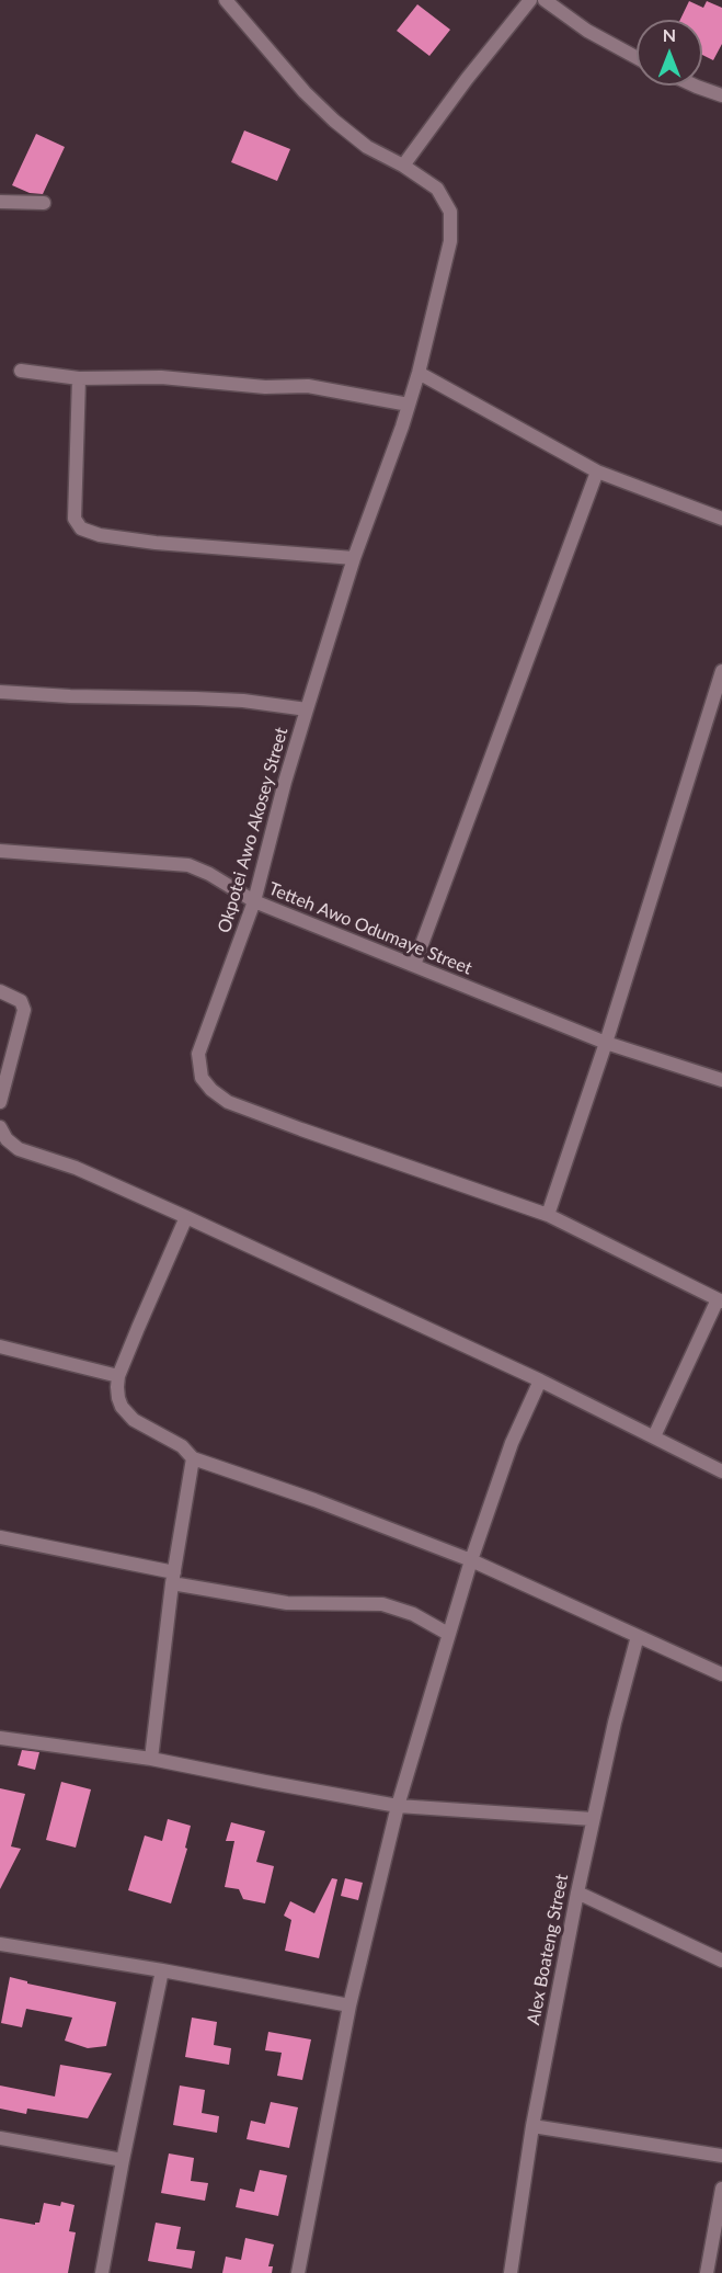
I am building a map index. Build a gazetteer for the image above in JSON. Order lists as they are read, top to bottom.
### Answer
{
  "streets": {
    "street": ["Okpotei Awo Akosey Street", "Tetteh Awo Odumaye Street", "Alex Boateng Street"]
  },
  "crossings": [
    ["Okpotei Awo Akosey Street", "Tetteh Awo Odumaye Street"]
  ],
  "north": "top"
}
